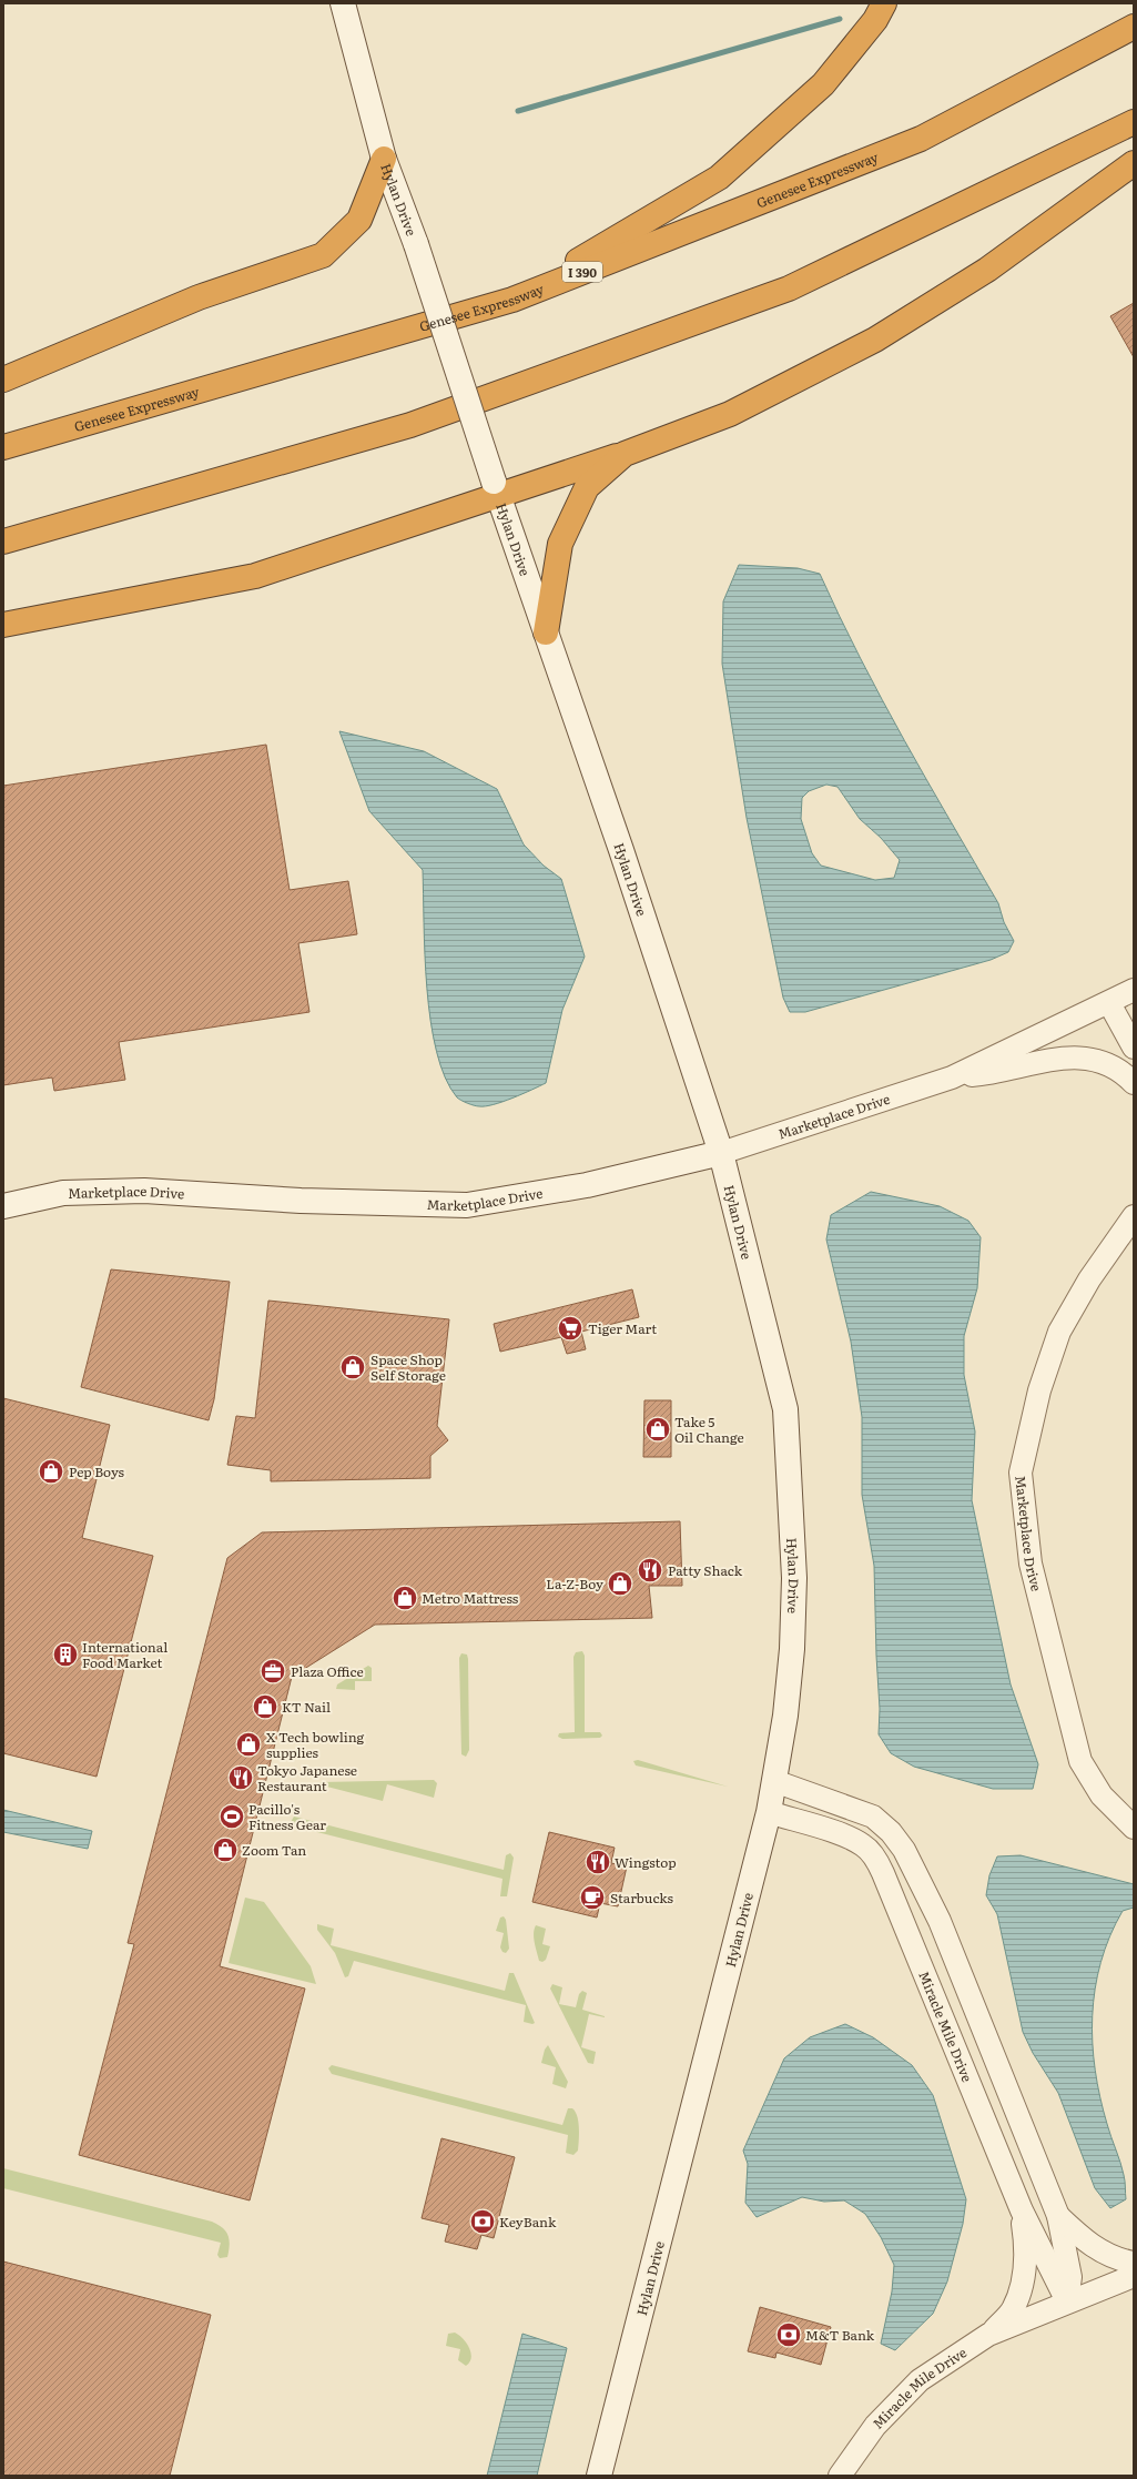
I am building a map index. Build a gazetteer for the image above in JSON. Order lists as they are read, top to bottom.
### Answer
{
  "streets": {
    "highway": ["Genesee Expressway", "I 390"],
    "main road": ["Hylan Drive", "Marketplace Drive"],
    "street": ["Miracle Mile Drive"]
  },
  "crossings": [
    ["Hylan Drive", "Marketplace Drive"],
    ["Hylan Drive", "Miracle Mile Drive"]
  ],
  "places": {
    "supermarket": ["Tiger Mart"],
    "shop": [
      "Space Shop Self Storage",
      "Take 5 Oil Change",
      "Pep Boys",
      "La-Z-Boy",
      "Metro Mattress",
      "KT Nail",
      "X Tech bowling supplies",
      "Zoom Tan"
    ],
    "restaurant": ["Patty Shack", "Tokyo Japanese Restaurant", "Wingstop"],
    "building": ["International Food Market"],
    "office": ["Plaza Office"],
    "sports": ["Pacillo's Fitness Gear"],
    "cafe": ["Starbucks"],
    "bank": ["KeyBank", "M&T Bank"]
  }
}
